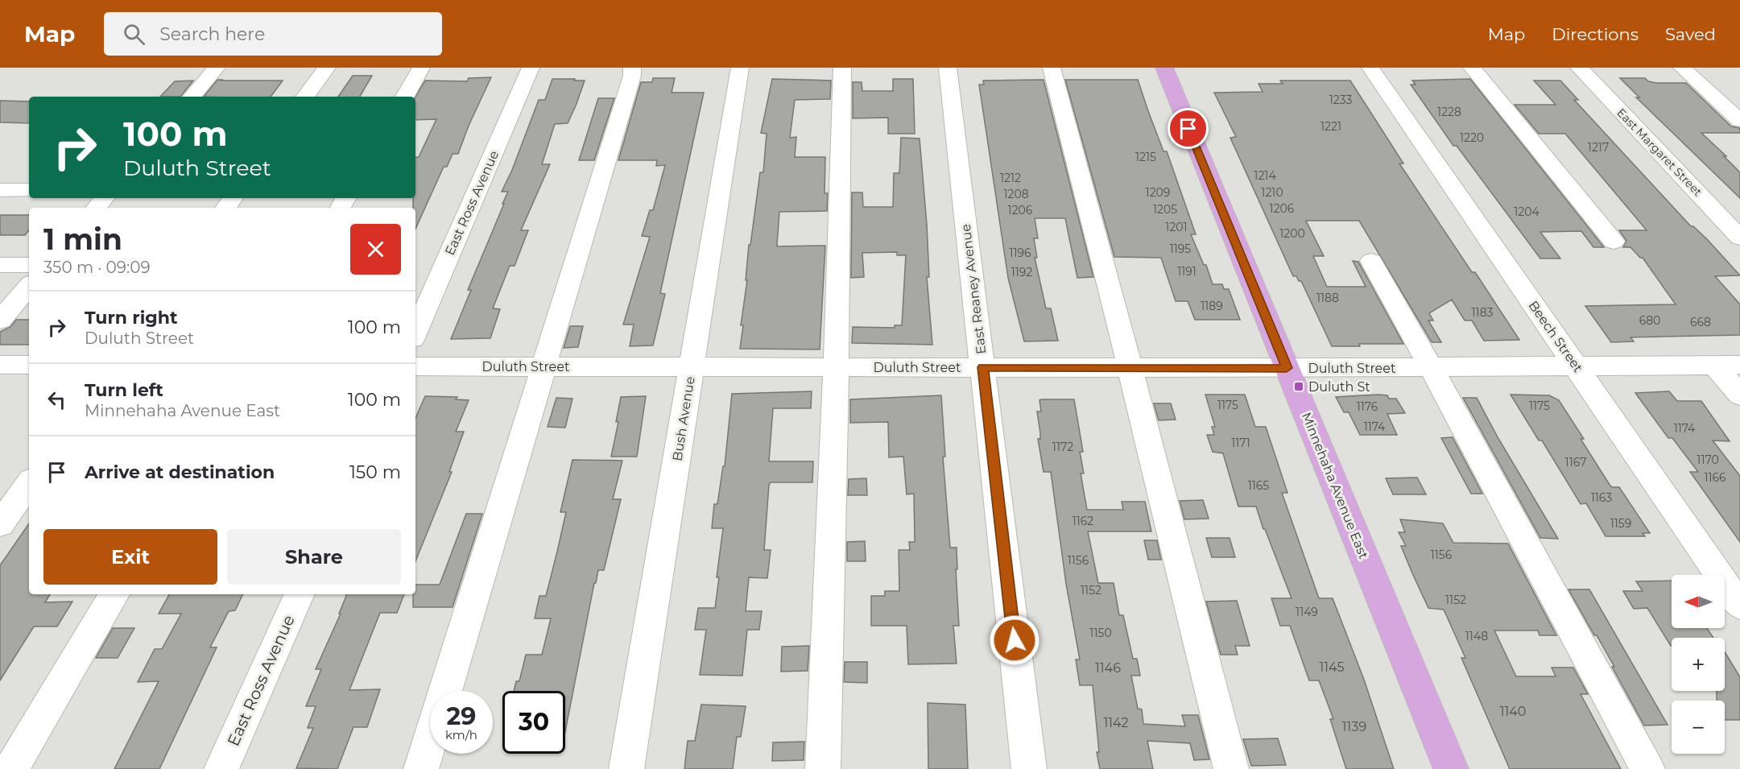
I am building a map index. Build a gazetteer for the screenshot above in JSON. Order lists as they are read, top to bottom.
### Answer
{
  "streets": {
    "main road": ["Minnehaha Avenue East"],
    "street": [
      "East Margaret Street",
      "East Ross Avenue",
      "East Reaney Avenue",
      "Beech Street",
      "Duluth Street",
      "Bush Avenue"
    ]
  },
  "crossings": [
    ["East Reaney Avenue", "Duluth Street"],
    ["Beech Street", "Duluth Street"],
    ["Duluth Street", "Bush Avenue"],
    ["Duluth Street", "Minnehaha Avenue East"]
  ],
  "places": {
    "transit": ["Duluth St"]
  },
  "house_numbers": [
    "1233",
    "1228",
    "1221",
    "1220",
    "1217",
    "1215",
    "1214",
    "1212",
    "1209",
    "1210",
    "1208",
    "1206",
    "1205",
    "1206",
    "1204",
    "1201",
    "1200",
    "1195",
    "1196",
    "1191",
    "1192",
    "1188",
    "1189",
    "1183",
    "680",
    "668",
    "1175",
    "1175",
    "1176",
    "1174",
    "1174",
    "1171",
    "1172",
    "1170",
    "1167",
    "1166",
    "1165",
    "1163",
    "1162",
    "1159",
    "1156",
    "1156",
    "1152",
    "1152",
    "1149",
    "1150",
    "1148",
    "1145",
    "1146",
    "1140",
    "1142",
    "1139"
  ],
  "north": "left",
  "page": {
    "header": "Map",
    "search": "Search here",
    "nav": ["Map", "Directions", "Saved"],
    "turn": ["100 m", "Duluth Street"],
    "heading": ["1 min", "350 m · 09:09"],
    "list": [
      {
        "name": "Turn right",
        "note": "Duluth Street",
        "value": "100 m"
      },
      {
        "name": "Turn left",
        "note": "Minnehaha Avenue East",
        "value": "100 m"
      },
      {
        "name": "Arrive at destination",
        "value": "150 m"
      }
    ],
    "buttons": ["Exit", "Share"],
    "map_buttons": ["+", "−"],
    "speed": "29 km/h",
    "limit": "30"
  }
}
